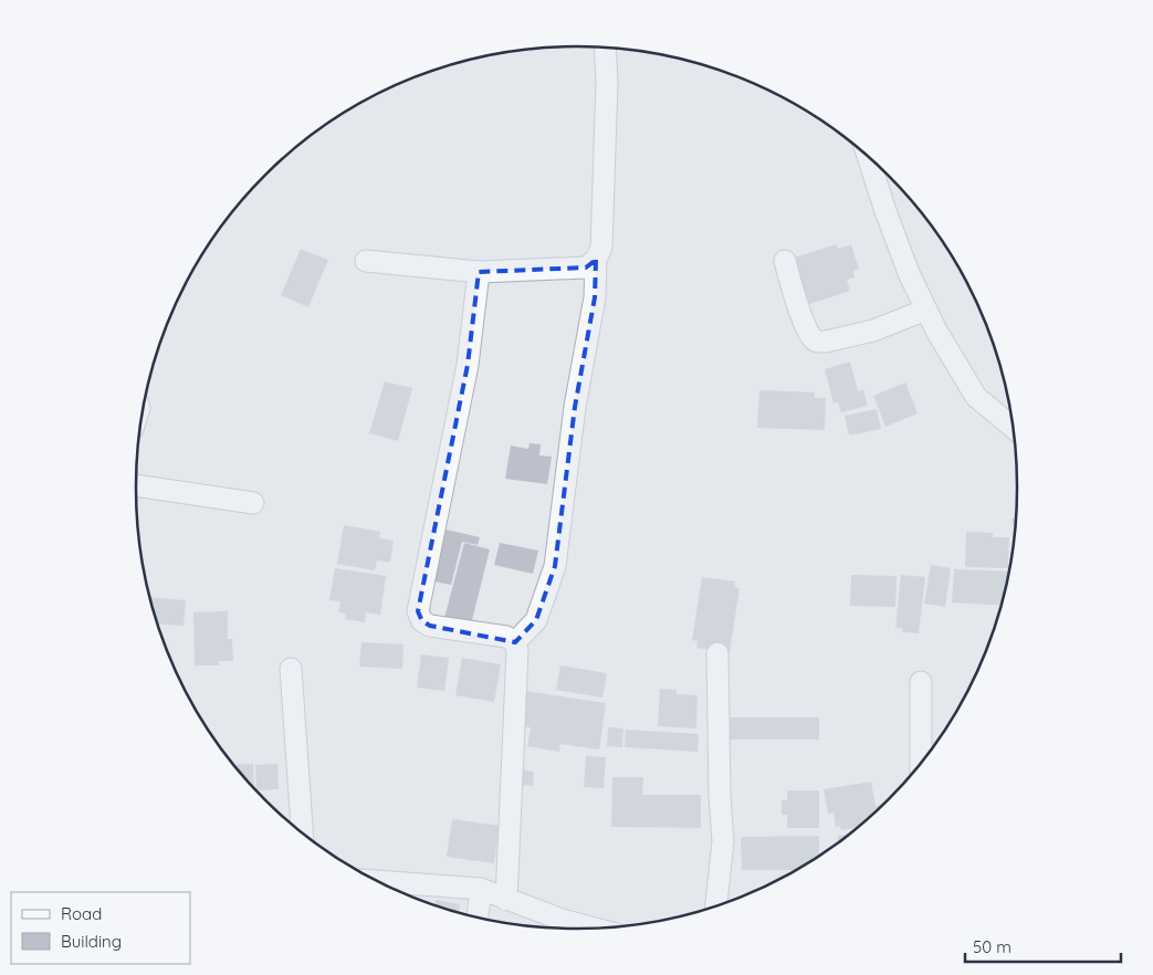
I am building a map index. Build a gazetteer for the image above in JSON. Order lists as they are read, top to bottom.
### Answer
{
  "legend": ["Road", "Building"],
  "scale_bar": "50 m"
}
